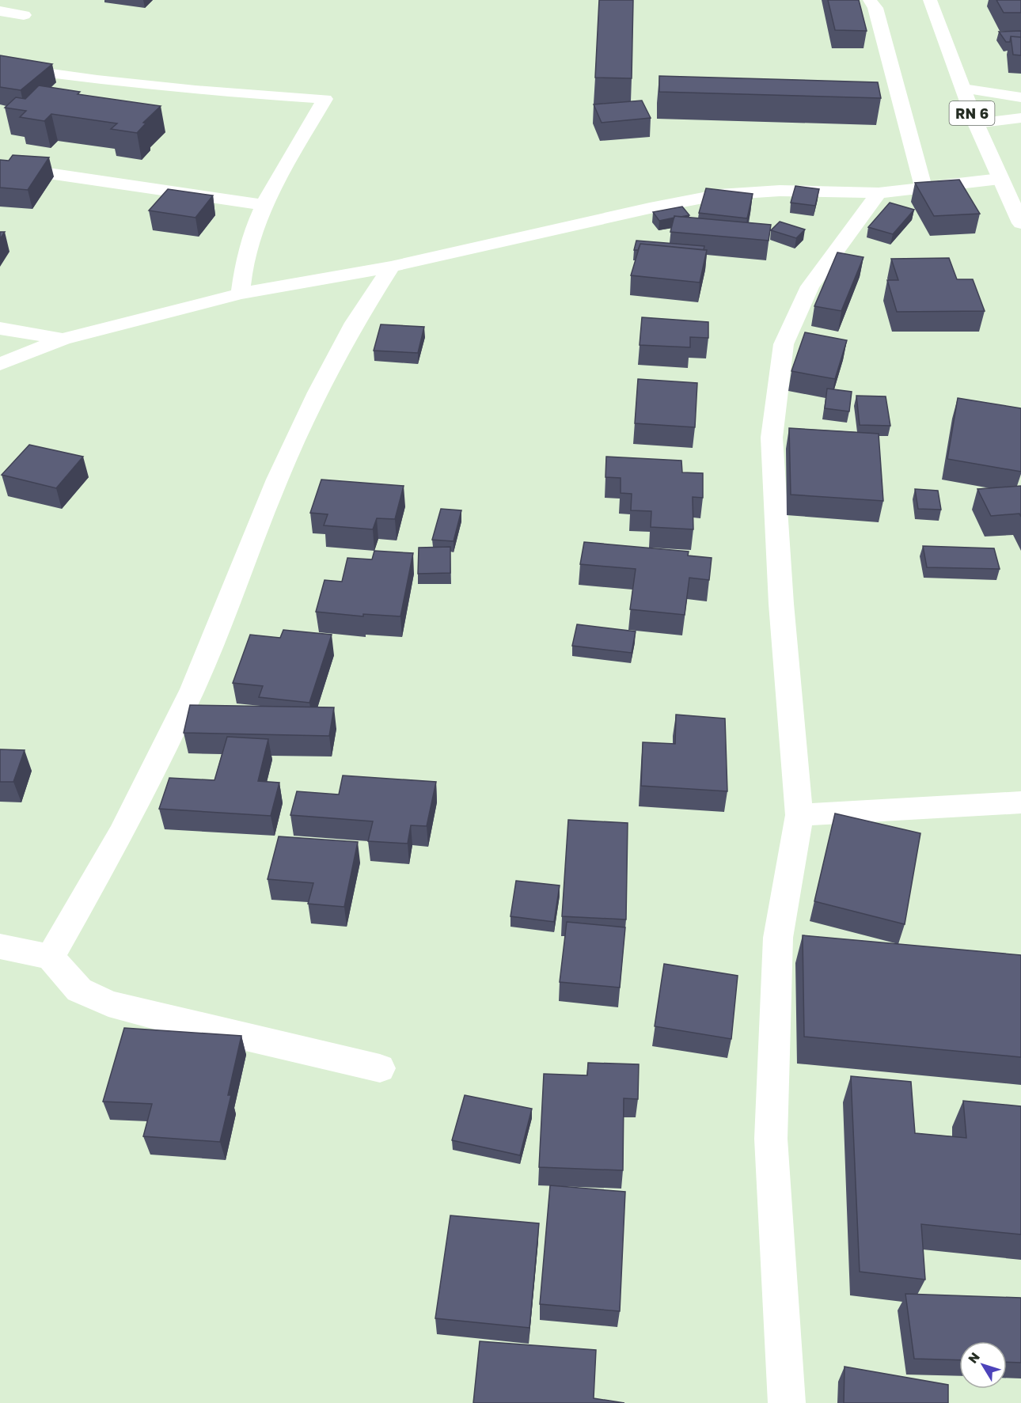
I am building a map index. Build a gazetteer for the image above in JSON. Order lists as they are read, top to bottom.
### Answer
{
  "streets": {
    "street": ["RN 6"]
  },
  "north": "top left"
}
